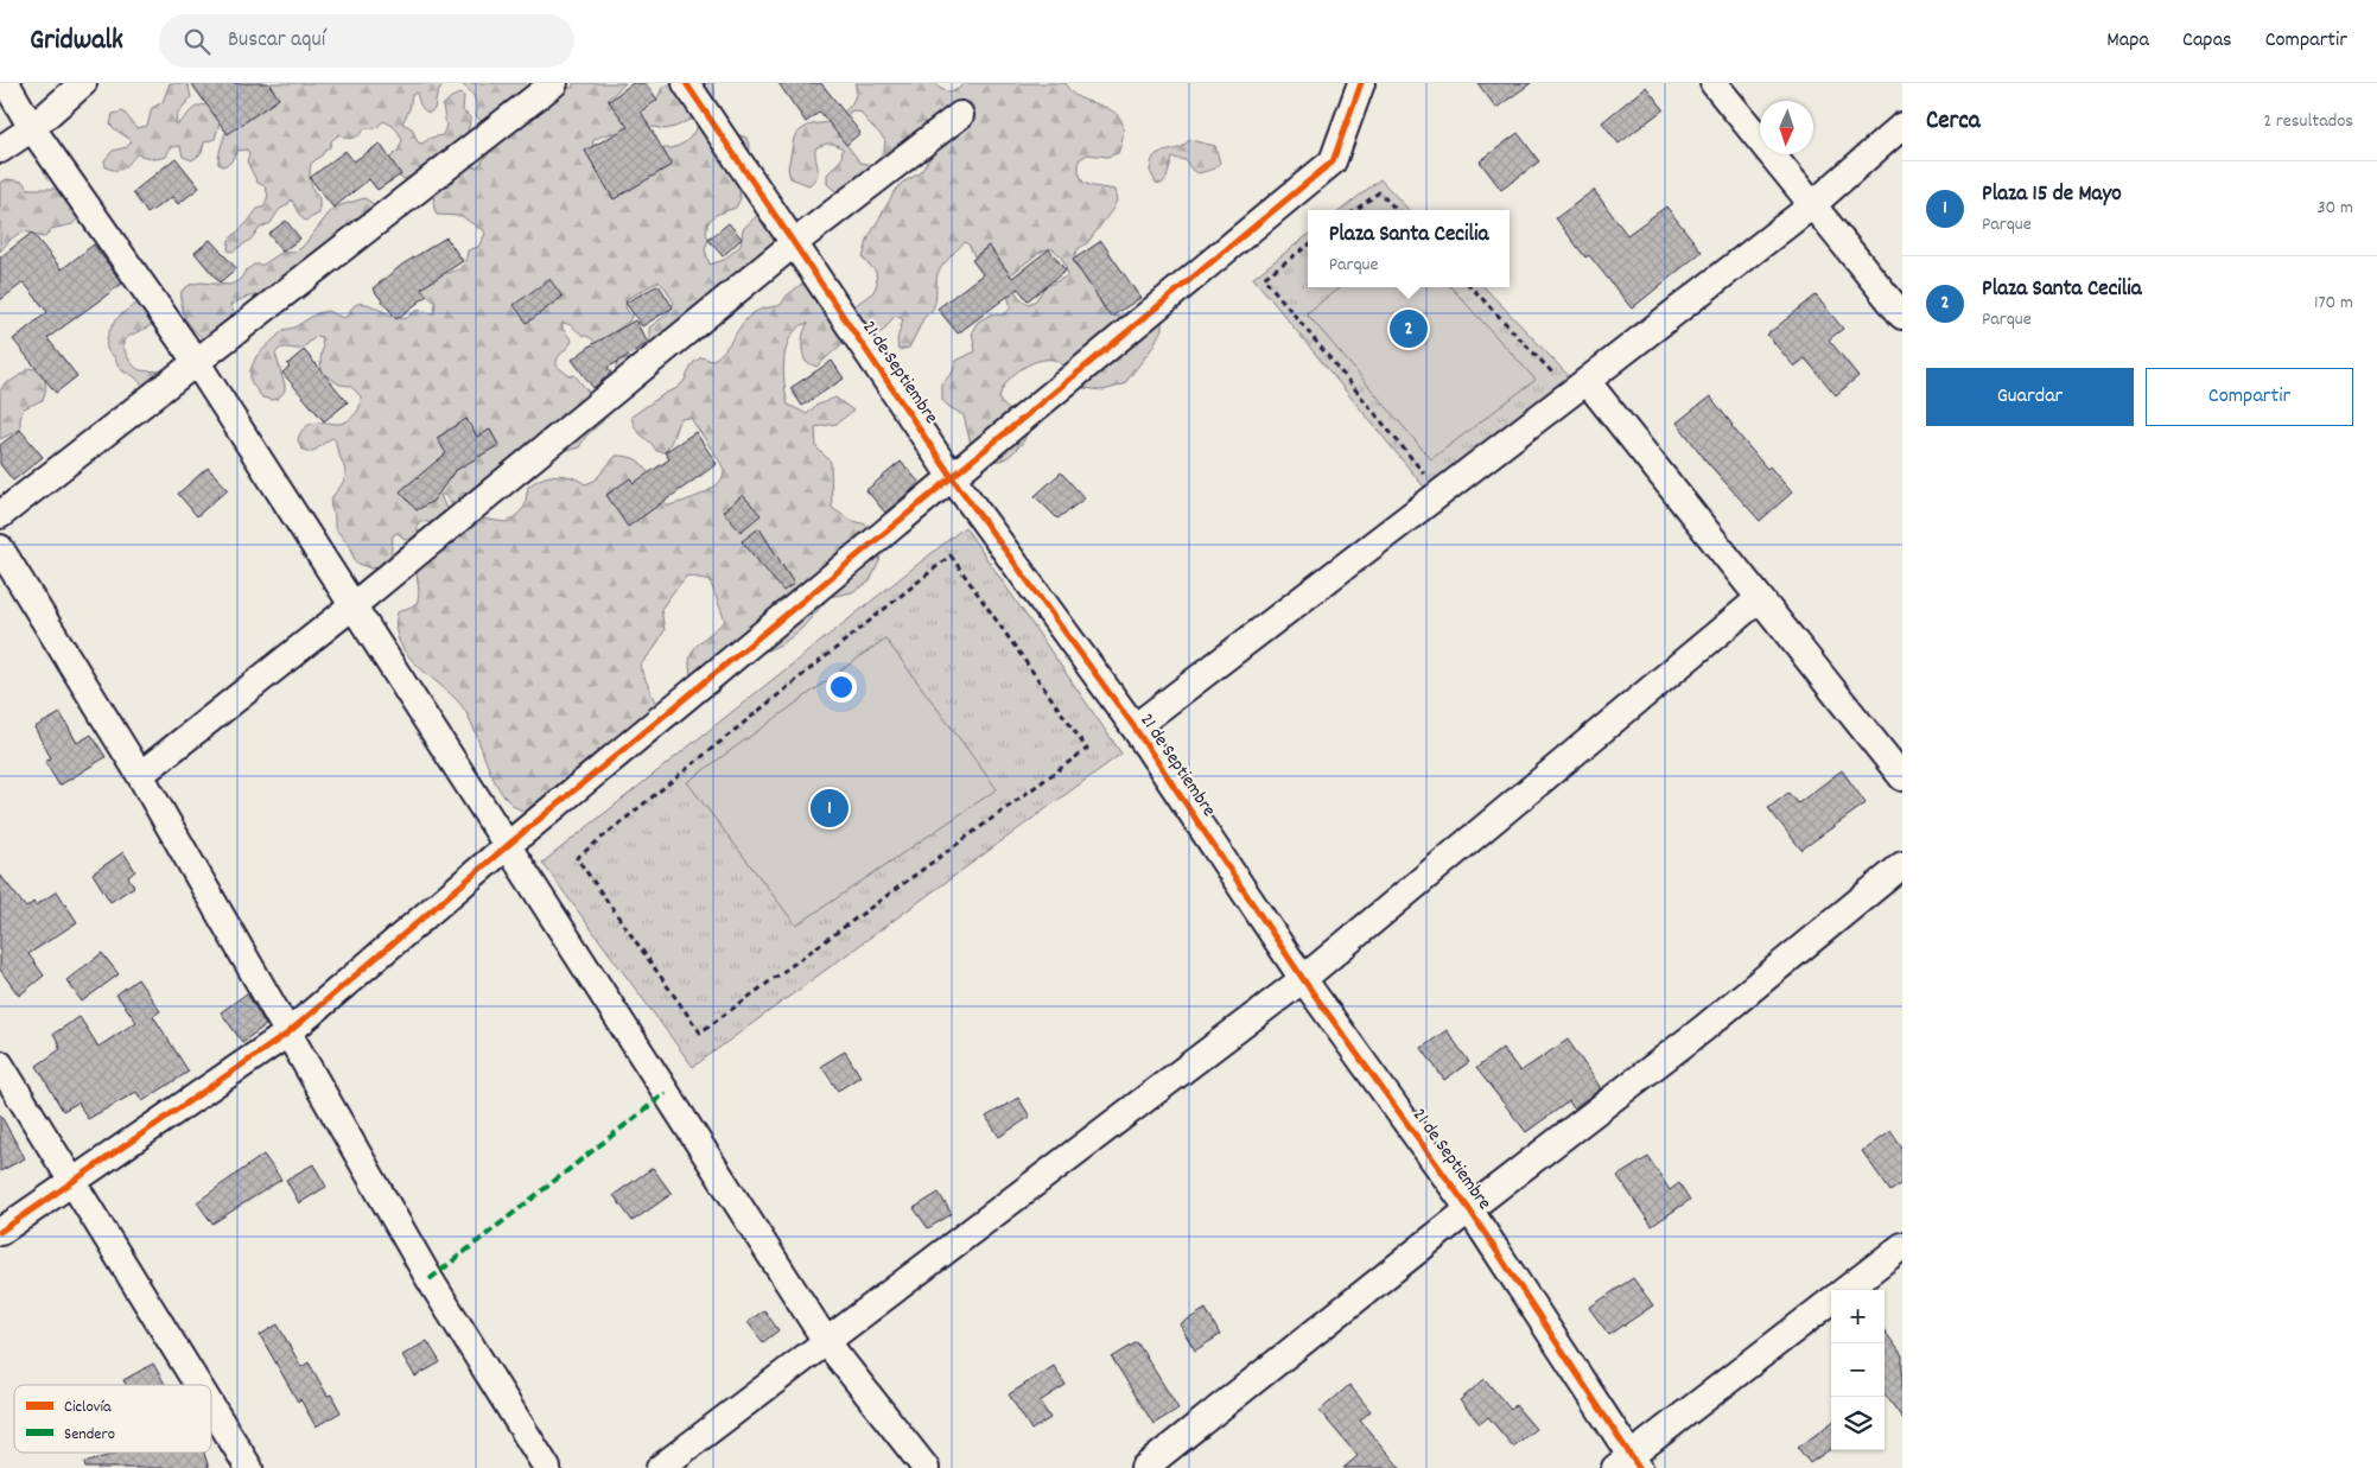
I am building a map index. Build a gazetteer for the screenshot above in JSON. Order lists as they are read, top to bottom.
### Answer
{
  "streets": {
    "street": ["21 de Septiembre"]
  },
  "legend": ["Ciclovía", "Sendero"],
  "north": "bottom",
  "page": {
    "header": "Gridwalk",
    "search": "Buscar aquí",
    "nav": ["Mapa", "Capas", "Compartir"],
    "heading": ["Cerca", "2 resultados"],
    "list": [
      {
        "mark": "1",
        "name": "Plaza 15 de Mayo",
        "note": "Parque",
        "value": "30 m"
      },
      {
        "mark": "2",
        "name": "Plaza Santa Cecilia",
        "note": "Parque",
        "value": "170 m"
      }
    ],
    "popup": ["Plaza Santa Cecilia", "Parque"],
    "pins": ["2", "1"],
    "buttons": ["Guardar", "Compartir"],
    "map_buttons": ["+", "−"]
  }
}
